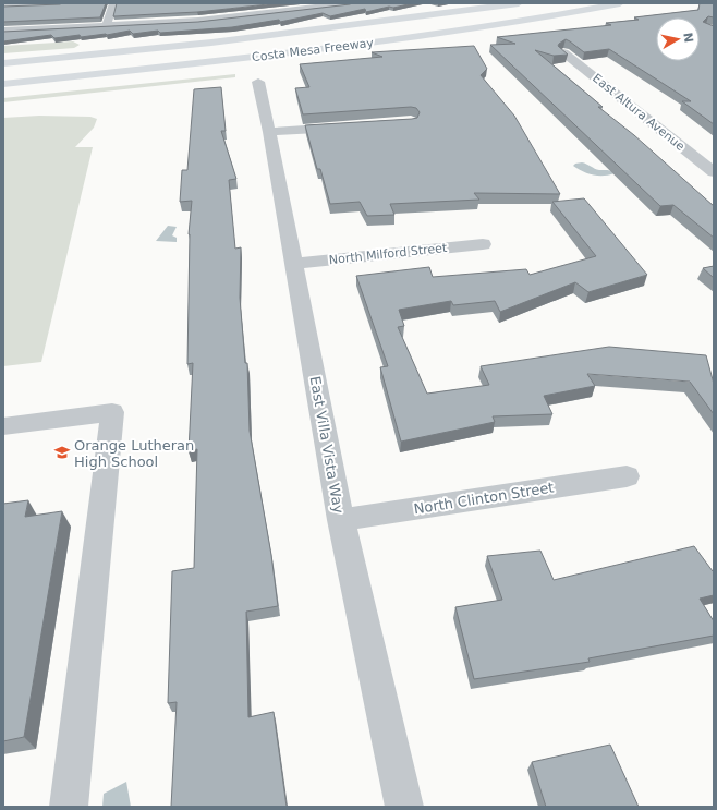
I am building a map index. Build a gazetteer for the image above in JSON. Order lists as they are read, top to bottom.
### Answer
{
  "streets": {
    "highway": ["Costa Mesa Freeway"],
    "street": [
      "East Altura Avenue",
      "North Milford Street",
      "East Villa Vista Way",
      "North Clinton Street"
    ]
  },
  "crossings": [
    ["North Milford Street", "East Villa Vista Way"],
    ["East Villa Vista Way", "North Clinton Street"]
  ],
  "places": {
    "school or university": ["Orange Lutheran High School"]
  },
  "north": "right"
}
